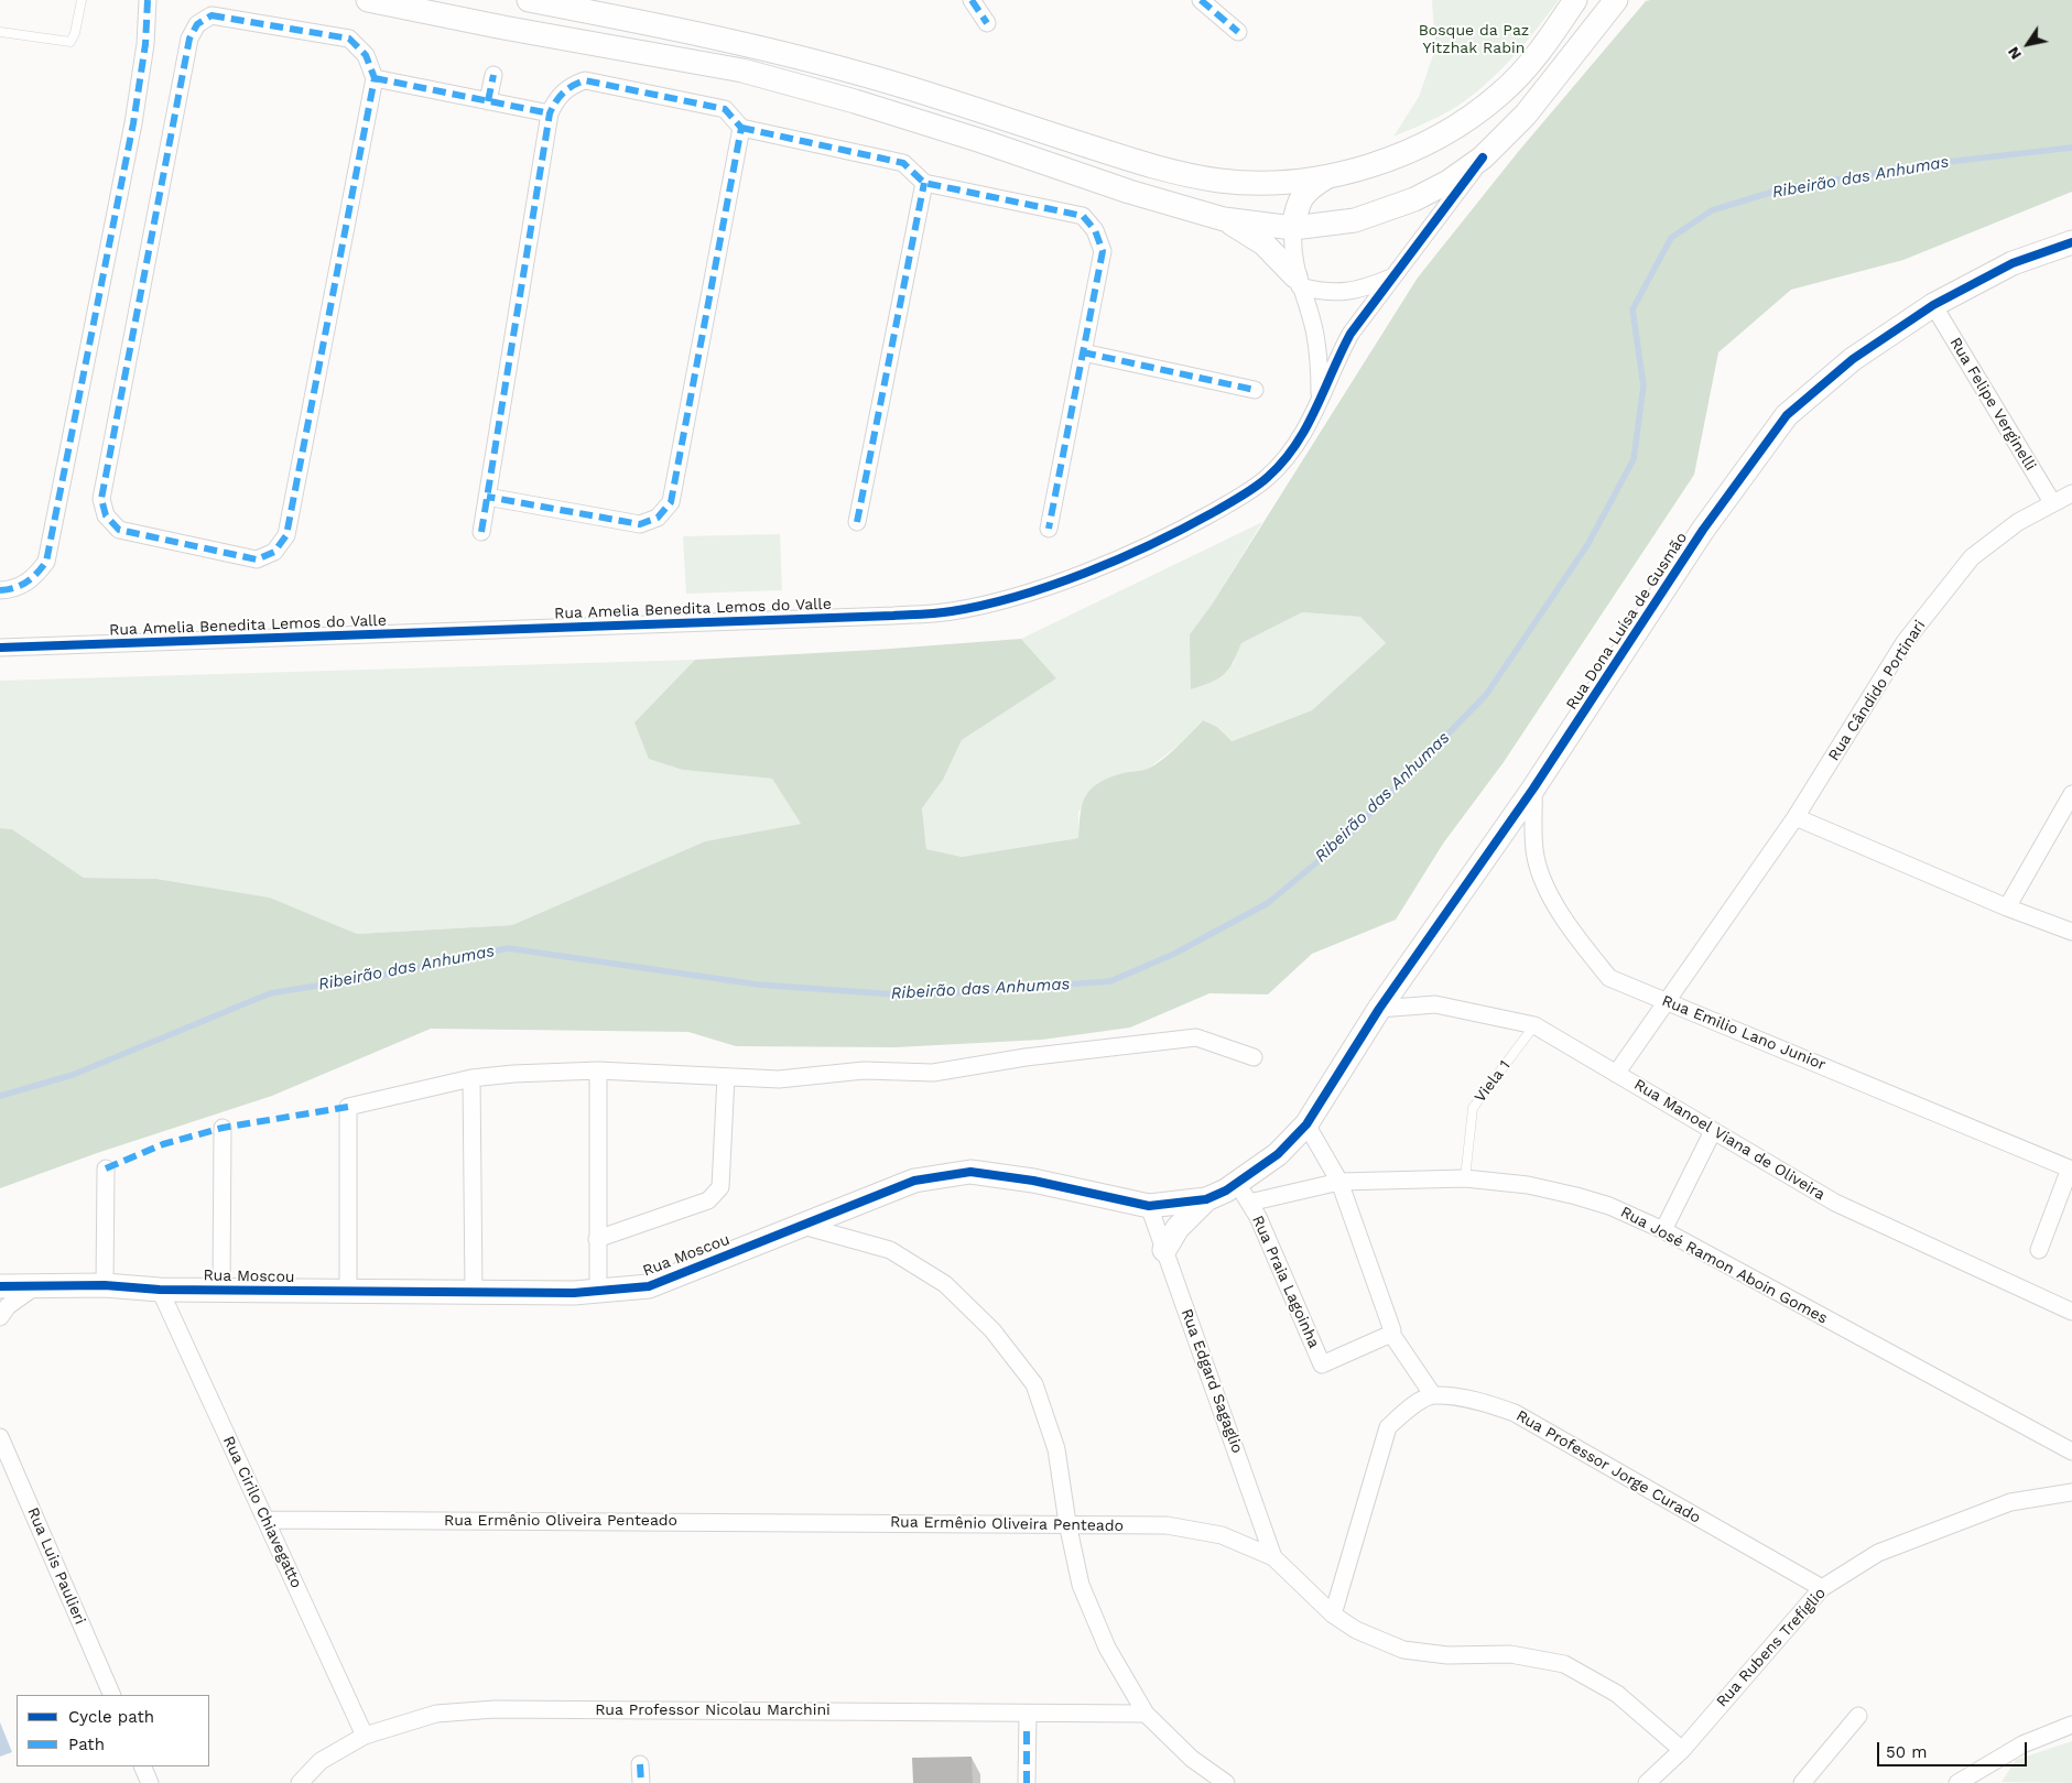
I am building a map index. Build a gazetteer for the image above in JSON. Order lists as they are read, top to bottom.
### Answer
{
  "streets": {
    "main road": ["Rua Dona Luísa de Gusmão", "Rua Moscou"],
    "street": [
      "Rua Felipe Verginelli",
      "Rua Amelia Benedita Lemos do Valle",
      "Rua Cândido Portinari",
      "Rua Emilio Lano Junior",
      "Rua Manoel Viana de Oliveira",
      "Rua José Ramon Aboin Gomes",
      "Rua Praia Lagoinha",
      "Rua Edgard Sagaglio",
      "Rua Professor Jorge Curado",
      "Rua Cirilo Chiavegatto",
      "Rua Ermênio Oliveira Penteado",
      "Rua Luis Paulieri",
      "Rua Rubens Trefíglio",
      "Rua Professor Nicolau Marchini"
    ],
    "lane": ["Viela 1"]
  },
  "crossings": [
    ["Rua Felipe Verginelli", "Rua Dona Luísa de Gusmão"],
    ["Rua Felipe Verginelli", "Rua Cândido Portinari"],
    ["Rua Dona Luísa de Gusmão", "Rua Emilio Lano Junior"],
    ["Rua Dona Luísa de Gusmão", "Rua Manoel Viana de Oliveira"],
    ["Rua Dona Luísa de Gusmão", "Rua Moscou"],
    ["Rua Cândido Portinari", "Rua Emilio Lano Junior"],
    ["Rua Cândido Portinari", "Rua Manoel Viana de Oliveira"],
    ["Viela 1", "Rua Manoel Viana de Oliveira"],
    ["Viela 1", "Rua José Ramon Aboin Gomes"],
    ["Rua Moscou", "Rua Edgard Sagaglio"],
    ["Rua Moscou", "Rua Cirilo Chiavegatto"],
    ["Rua José Ramon Aboin Gomes", "Rua Praia Lagoinha"],
    ["Rua Edgard Sagaglio", "Rua Ermênio Oliveira Penteado"],
    ["Rua Professor Jorge Curado", "Rua Rubens Trefíglio"],
    ["Rua Cirilo Chiavegatto", "Rua Ermênio Oliveira Penteado"],
    ["Rua Cirilo Chiavegatto", "Rua Professor Nicolau Marchini"],
    ["Rua Ermênio Oliveira Penteado", "Rua Rubens Trefíglio"]
  ],
  "water": ["Ribeirão das Anhumas"],
  "parks": ["Bosque da Paz Yitzhak Rabin"],
  "legend": ["Cycle path", "Path"],
  "scale_bar": "50 m",
  "north": "bottom left"
}
